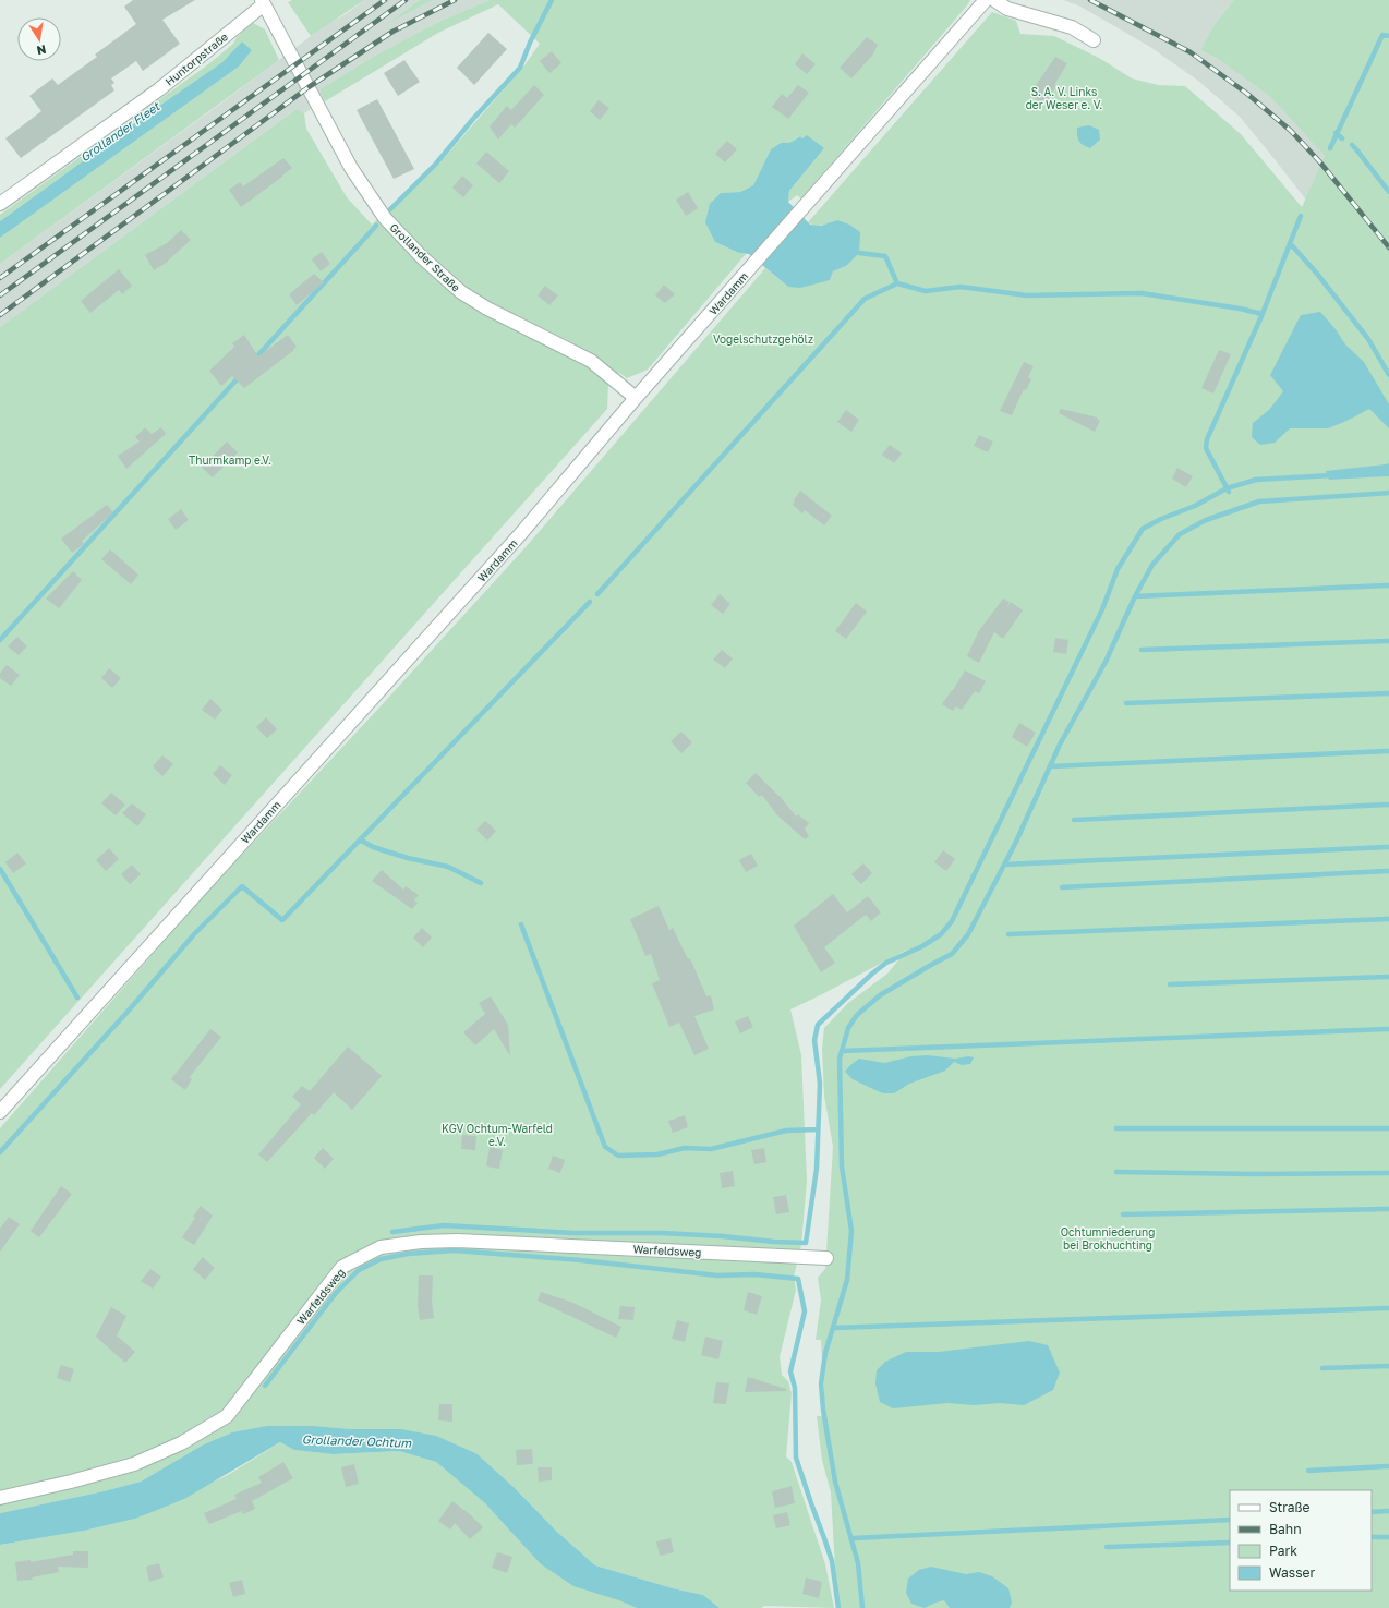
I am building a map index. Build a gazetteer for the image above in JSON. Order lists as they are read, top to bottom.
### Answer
{
  "streets": {
    "street": [
      "Huntorpstraße",
      "Grollander Straße",
      "Wardamm",
      "Warfeldsweg"
    ]
  },
  "crossings": [
    ["Huntorpstraße", "Grollander Straße"],
    ["Grollander Straße", "Wardamm"]
  ],
  "water": ["Grollander Fleet", "Grollander Ochtum"],
  "parks": [
    "S. A. V. Links der Weser e. V.",
    "Vogelschutzgehölz",
    "Thurmkamp e.V.",
    "KGV Ochtum-Warfeld e.V.",
    "Ochtumniederung bei Brokhuchting"
  ],
  "legend": [
    "Straße",
    "Bahn",
    "Park",
    "Wasser"
  ],
  "north": "bottom"
}
